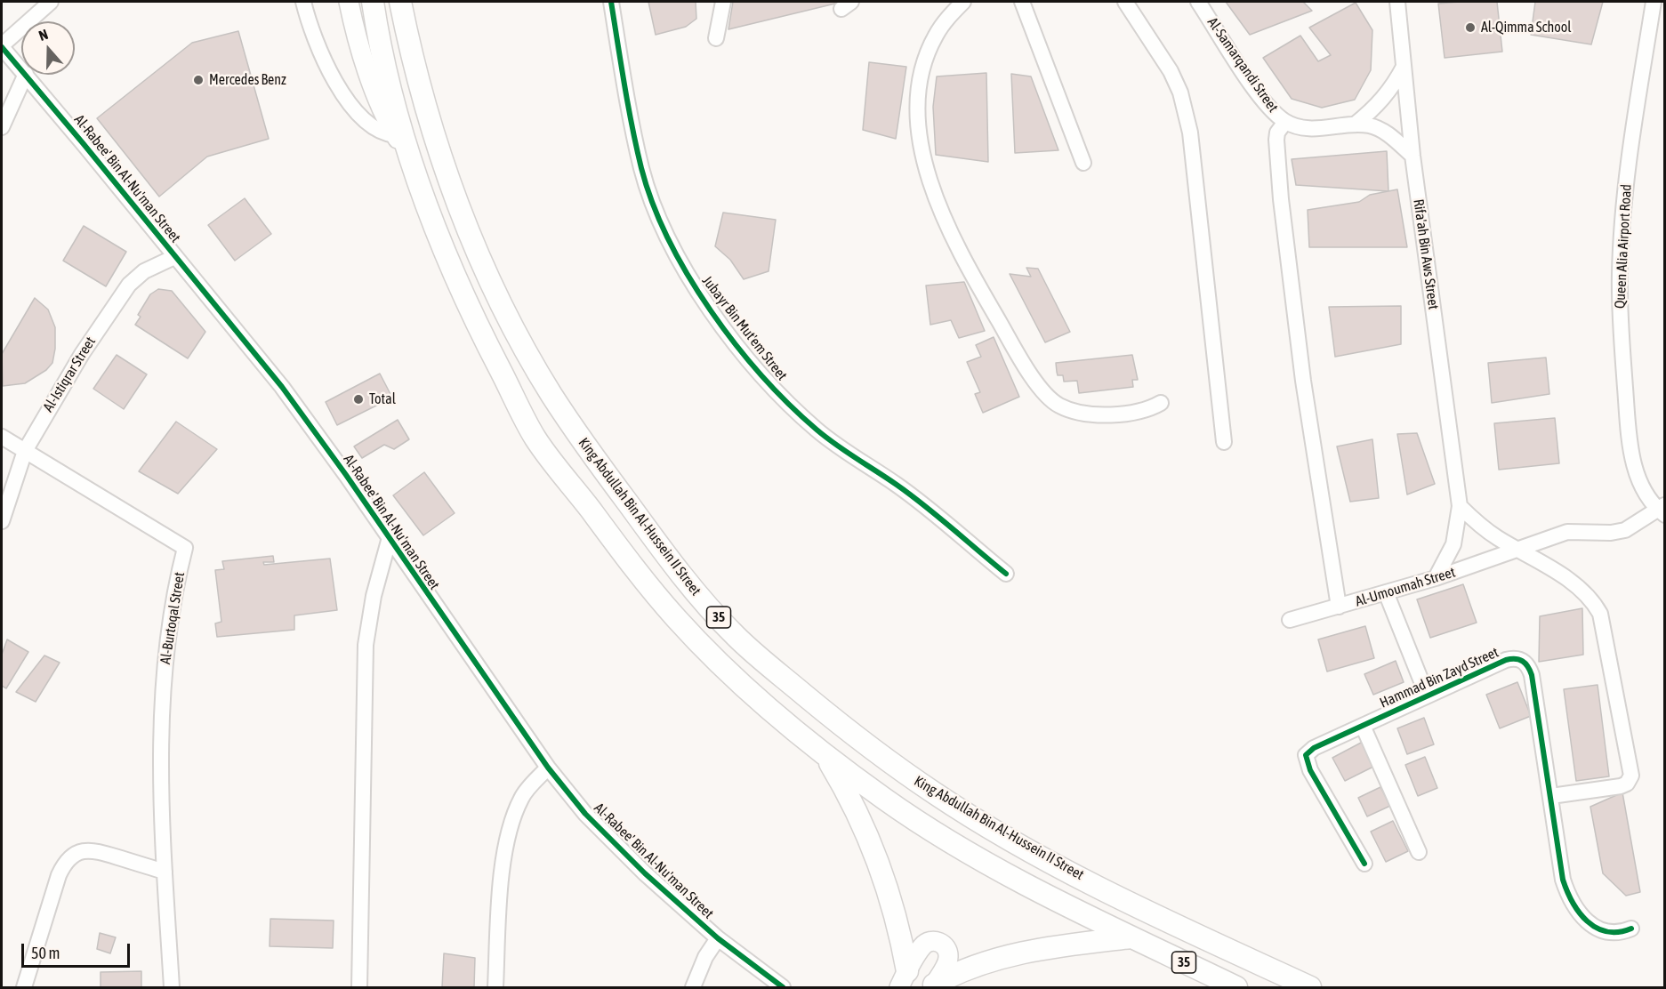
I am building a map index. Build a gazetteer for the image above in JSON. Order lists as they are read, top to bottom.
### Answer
{
  "streets": {
    "highway": ["King Abdullah Bin Al-Hussein II Street", "35"],
    "street": [
      "Al-Samarqandi Street",
      "Al-Rabee' Bin Al-Nu'man Street",
      "Queen Alia Airport Road",
      "Rifa'ah Bin Aws Street",
      "Jubayr Bin Mut'em Street",
      "Al-Istiqrar Street",
      "Al-Umoumah Street",
      "Al-Burtoqal Street",
      "Hammad Bin Zayd Street"
    ]
  },
  "crossings": [
    ["Al-Samarqandi Street", "Rifa'ah Bin Aws Street"],
    ["Al-Rabee' Bin Al-Nu'man Street", "Al-Istiqrar Street"],
    ["Queen Alia Airport Road", "Al-Umoumah Street"],
    ["Rifa'ah Bin Aws Street", "Al-Umoumah Street"],
    ["Al-Istiqrar Street", "Al-Burtoqal Street"],
    ["Al-Umoumah Street", "Hammad Bin Zayd Street"]
  ],
  "places": ["Al-Qimma School", "Mercedes Benz", "Total"],
  "scale_bar": "50 m",
  "north": "top"
}
